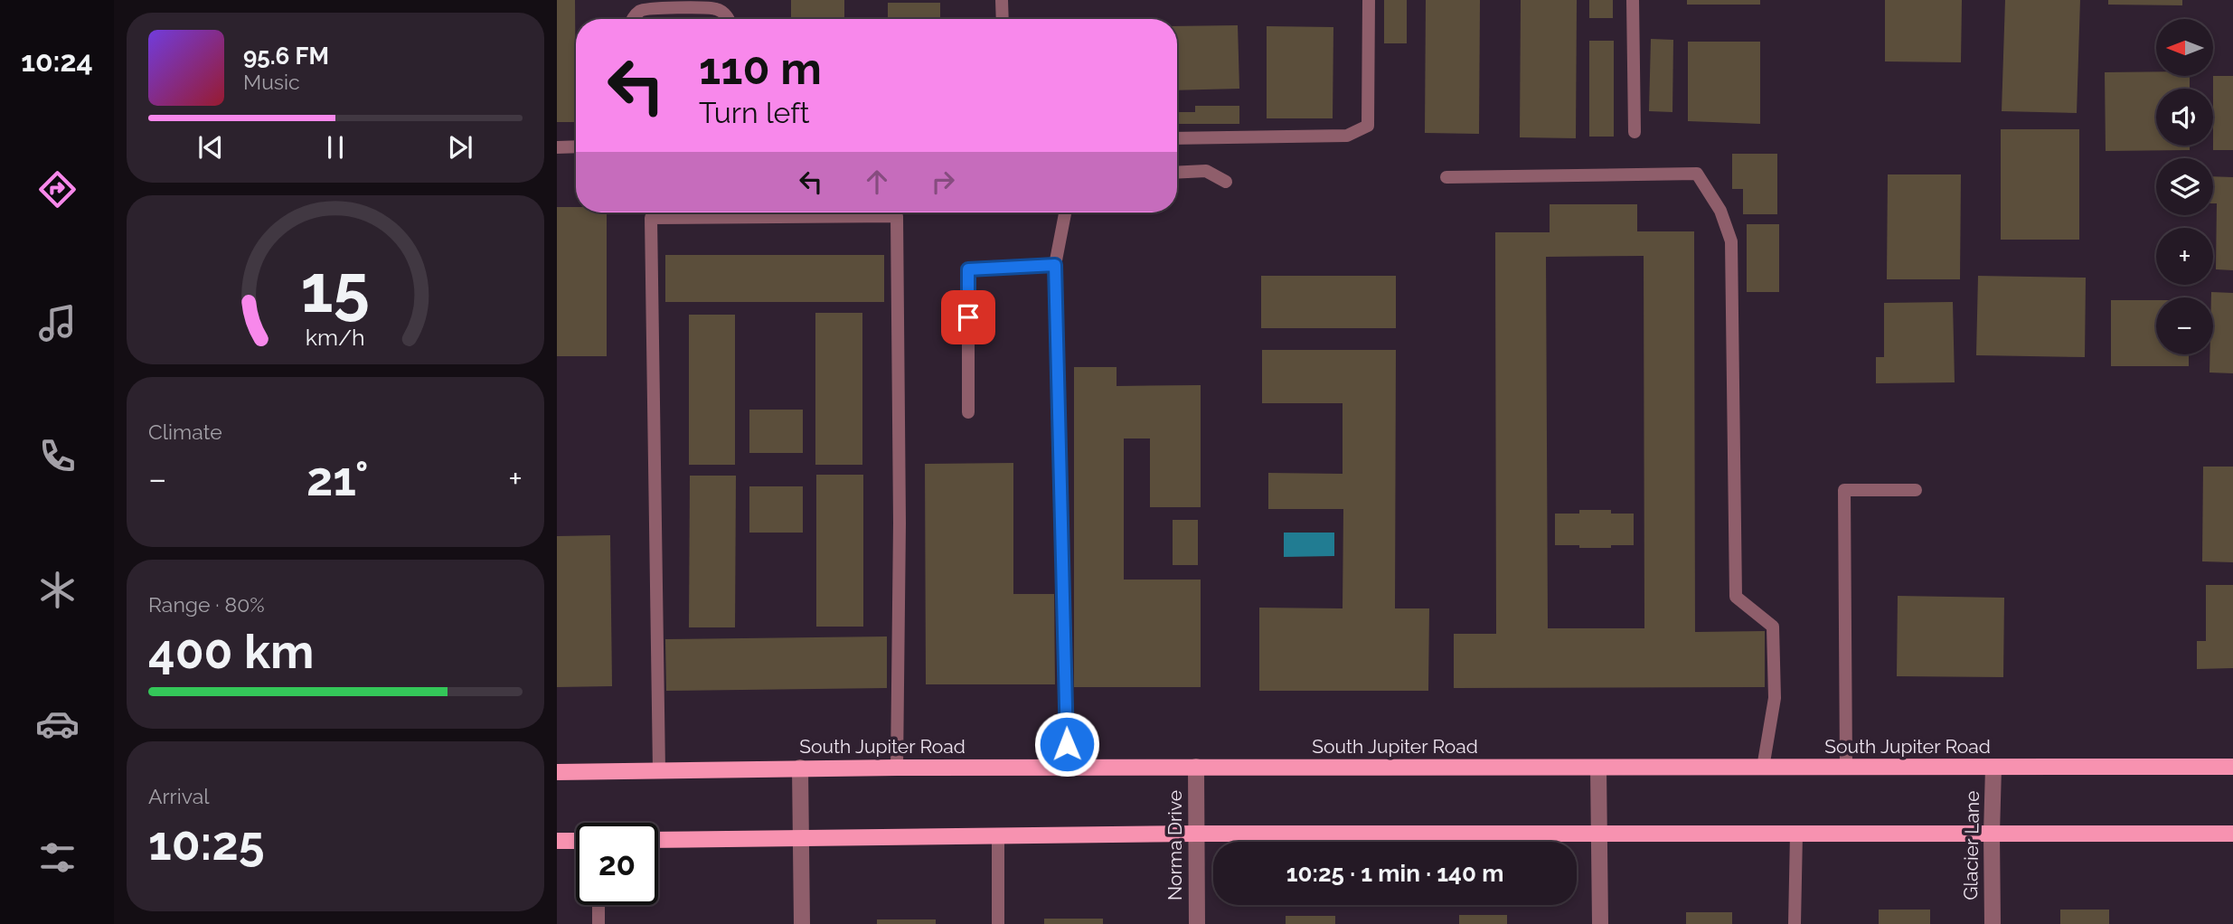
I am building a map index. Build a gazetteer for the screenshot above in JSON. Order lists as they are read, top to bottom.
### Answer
{
  "streets": {
    "main road": ["South Jupiter Road"],
    "street": ["Norma Drive", "Glacier Lane"]
  },
  "crossings": [
    ["South Jupiter Road", "Norma Drive"],
    ["South Jupiter Road", "Glacier Lane"]
  ],
  "north": "left",
  "page": {
    "tabs": "10:24",
    "map_buttons": ["+", "−"],
    "turn": ["110 m", "Turn left"],
    "song": ["95.6 FM", "Music"],
    "tile": [
      "Climate",
      ["Range · 80%", "400 km"],
      ["Arrival", "10:25"]
    ],
    "heat": ["−", "21°", "+"],
    "limit": "20",
    "trip": "10:25 · 1 min · 140 m",
    "gauge": ["15", "km/h"]
  }
}
